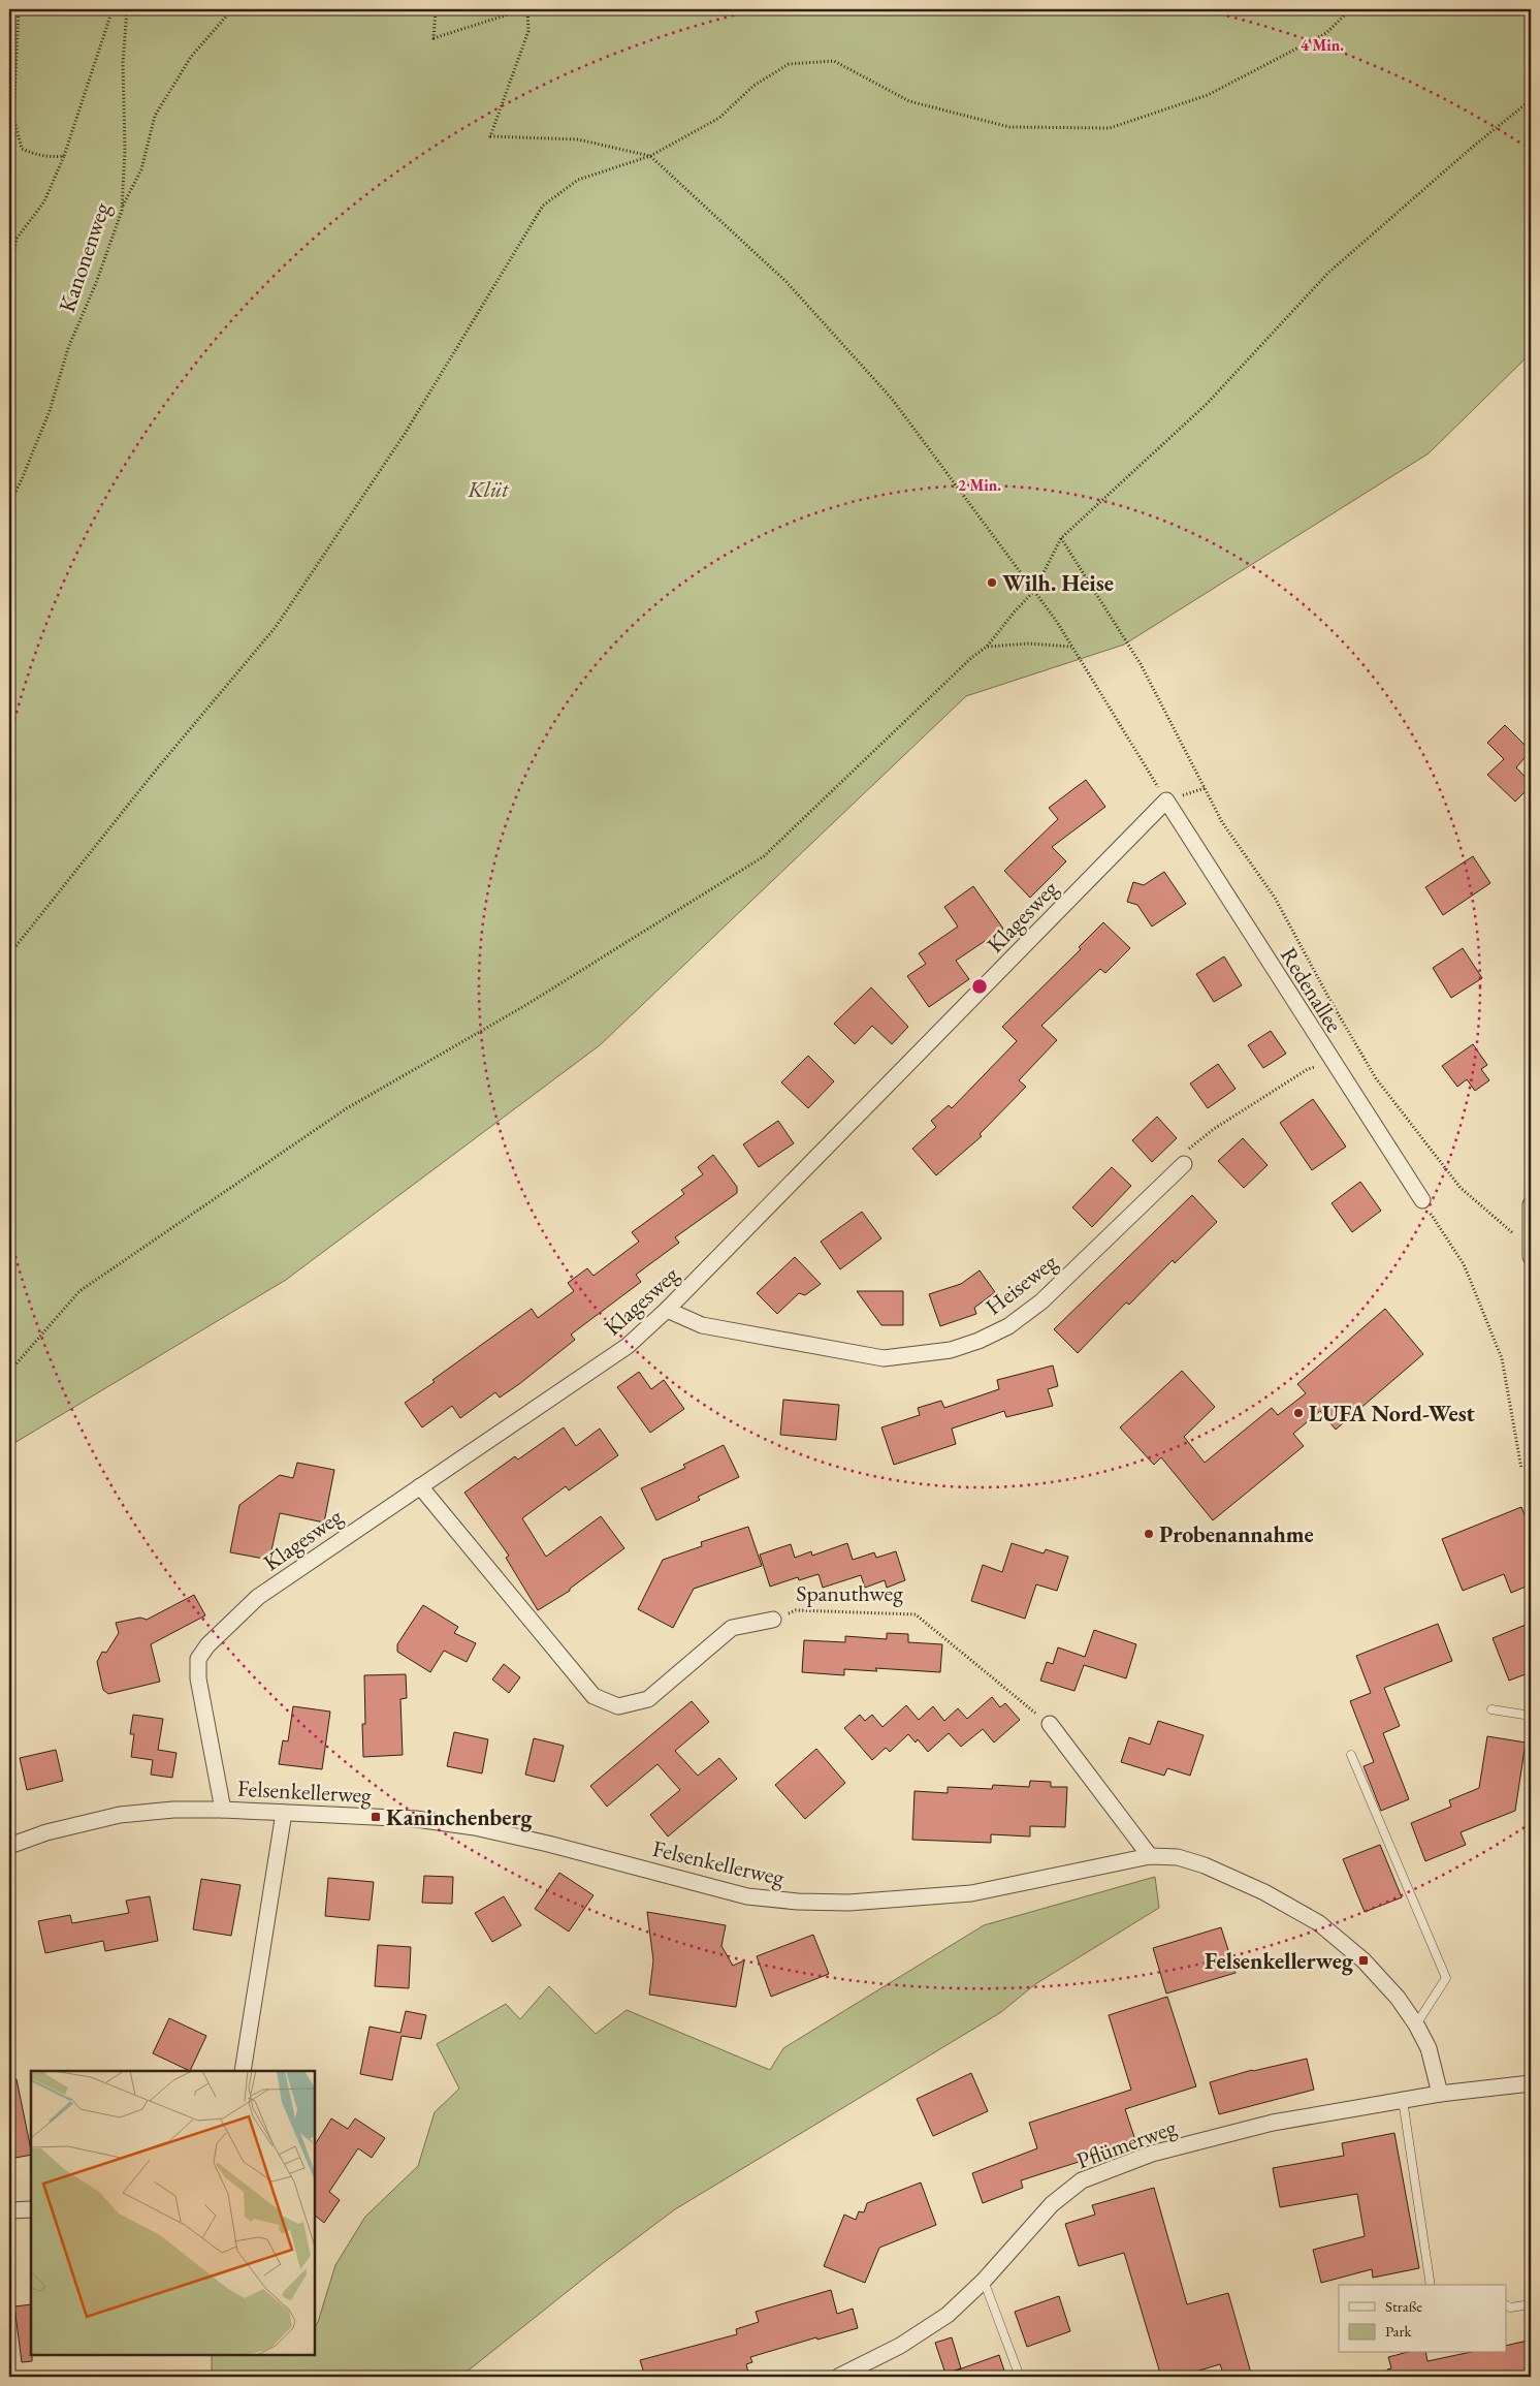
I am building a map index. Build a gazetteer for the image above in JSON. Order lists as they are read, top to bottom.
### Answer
{
  "streets": {
    "street": [
      "Klagesweg",
      "Redenallee",
      "Heiseweg",
      "Spanuthweg",
      "Felsenkellerweg",
      "Pflümerweg"
    ],
    "path": ["Kanonenweg"]
  },
  "crossings": [
    ["Klagesweg", "Redenallee"],
    ["Klagesweg", "Heiseweg"],
    ["Klagesweg", "Spanuthweg"],
    ["Klagesweg", "Felsenkellerweg"],
    ["Felsenkellerweg", "Pflümerweg"]
  ],
  "parks": ["Klüt"],
  "places": {
    "other": ["Wilh. Heise", "LUFA Nord-West", "Probenannahme"],
    "transit": ["Kaninchenberg", "Felsenkellerweg"]
  },
  "legend": ["Straße", "Park"],
  "rings": ["4 Min.", "2 Min."]
}
